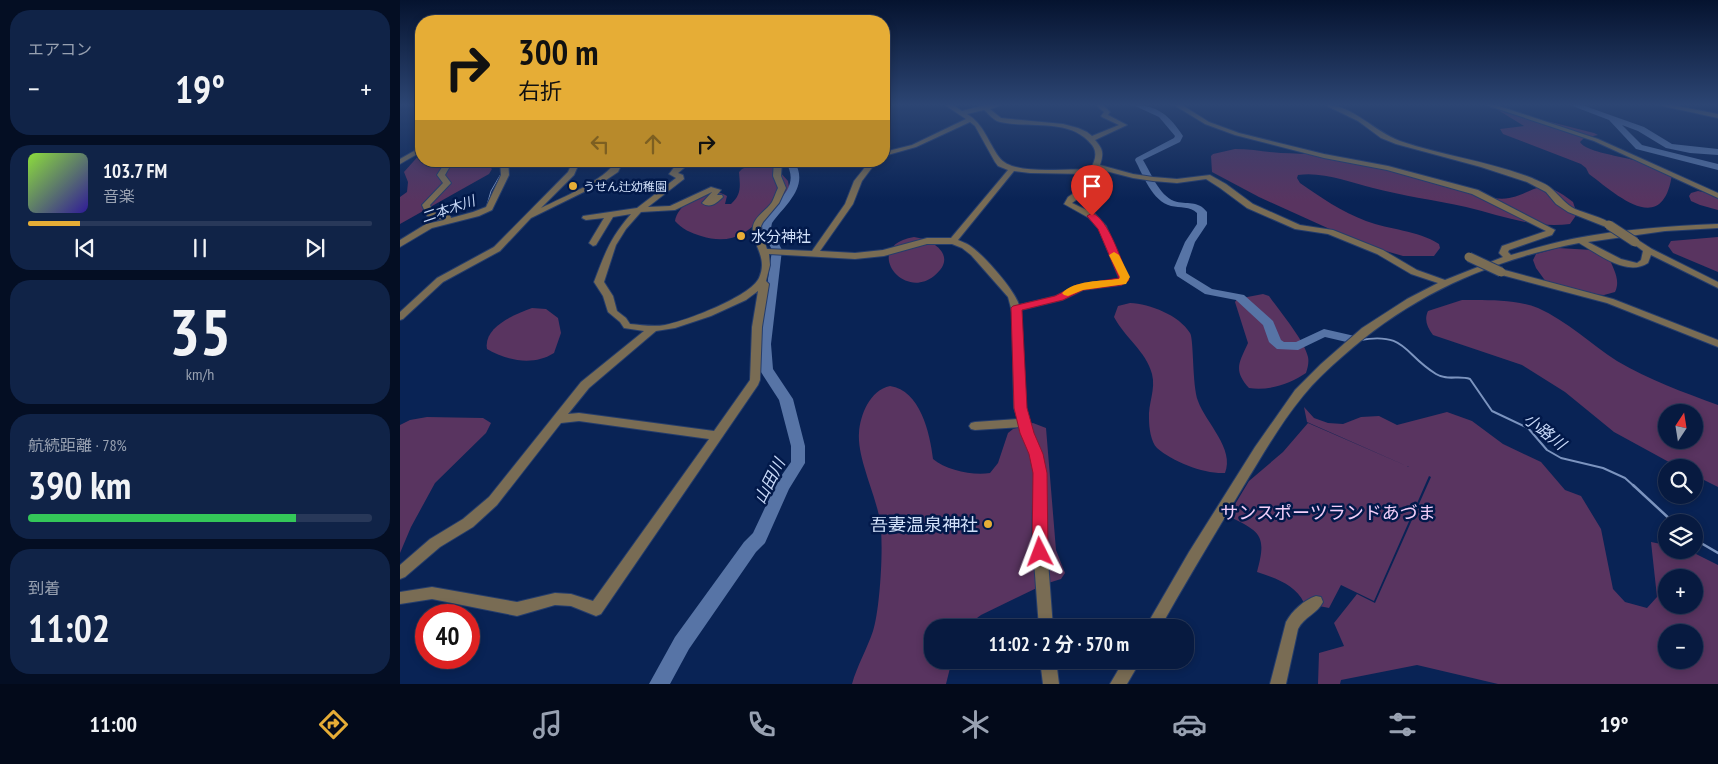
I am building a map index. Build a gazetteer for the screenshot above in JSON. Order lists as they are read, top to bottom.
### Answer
{
  "water": ["二本木川", "小路川", "山田川"],
  "parks": ["サンスポーツランドあづま"],
  "places": ["うせん辻幼稚園", "水分神社", "吾妻温泉神社"],
  "north": "top",
  "page": {
    "tile": [
      "エアコン",
      ["35", "km/h"],
      ["航続距離 · 78%", "390 km"],
      ["到着", "11:02"]
    ],
    "turn": ["300 m", "右折"],
    "heat": ["−", "19°", "+"],
    "song": ["103.7 FM", "音楽"],
    "map_buttons": ["+", "−"],
    "limit": "40",
    "trip": "11:02 · 2 分 · 570 m",
    "tabs": ["11:00", "19°"]
  }
}
